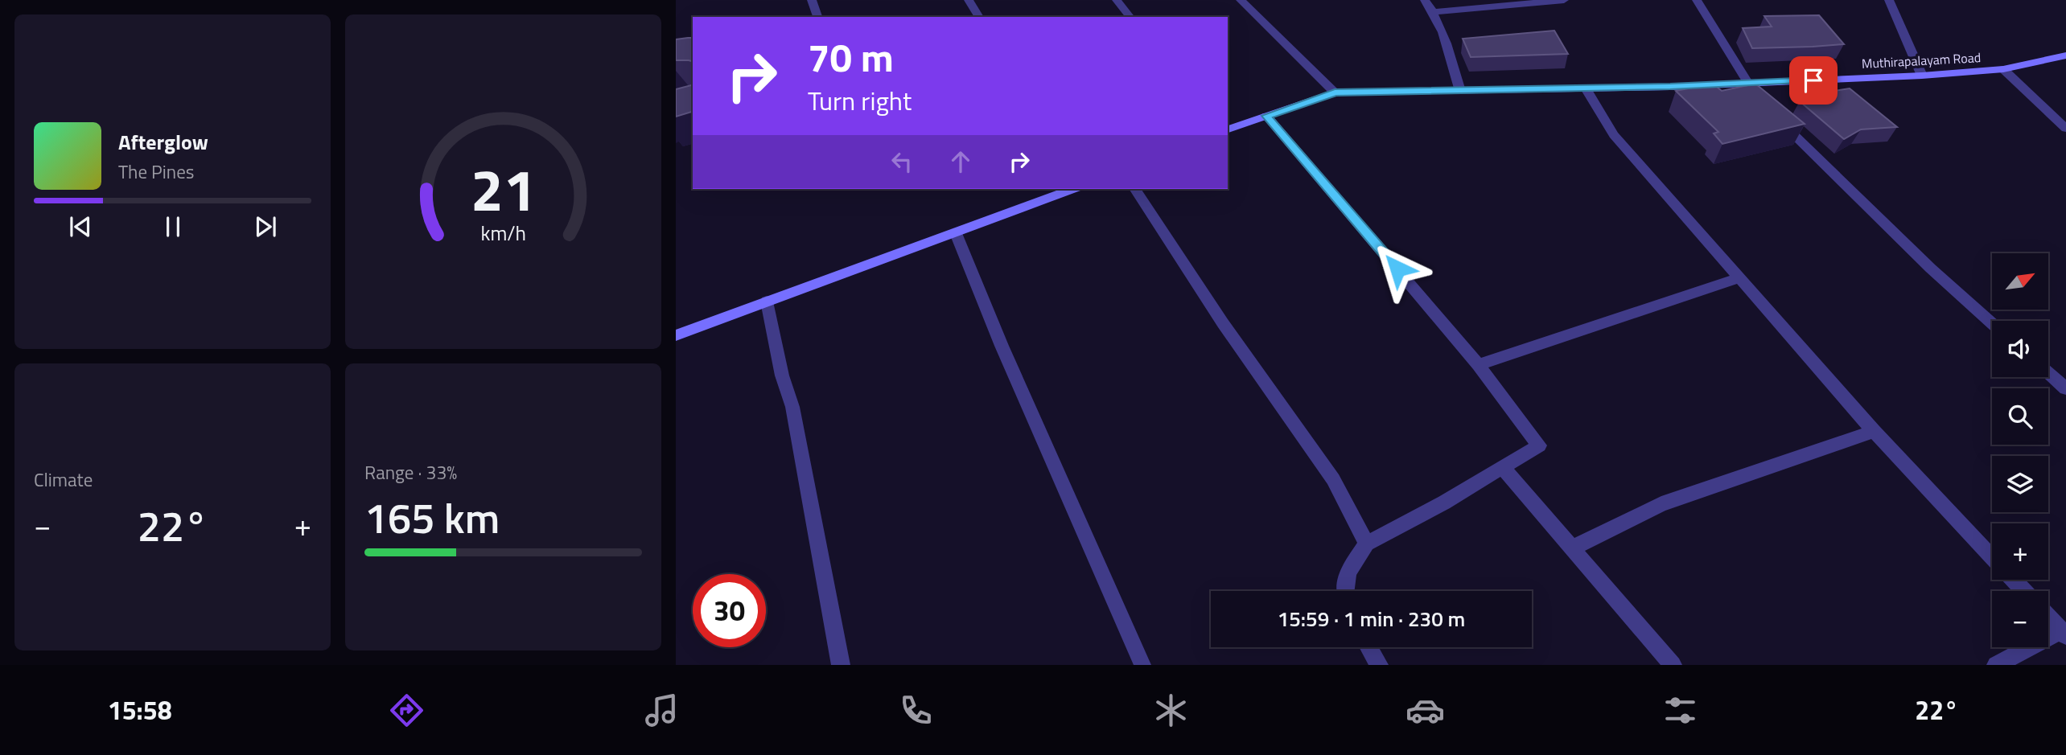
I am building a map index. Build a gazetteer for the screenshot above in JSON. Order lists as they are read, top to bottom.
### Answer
{
  "streets": {
    "street": ["Muthirapalayam Road"]
  },
  "north": "top right",
  "page": {
    "turn": ["70 m", "Turn right"],
    "song": ["Afterglow", "The Pines"],
    "map_buttons": ["+", "−"],
    "tile": [
      "Climate",
      ["Range · 33%", "165 km"]
    ],
    "heat": ["−", "22°", "+"],
    "limit": "30",
    "trip": "15:59 · 1 min · 230 m",
    "tabs": ["15:58", "22°"],
    "gauge": ["21", "km/h"]
  }
}
